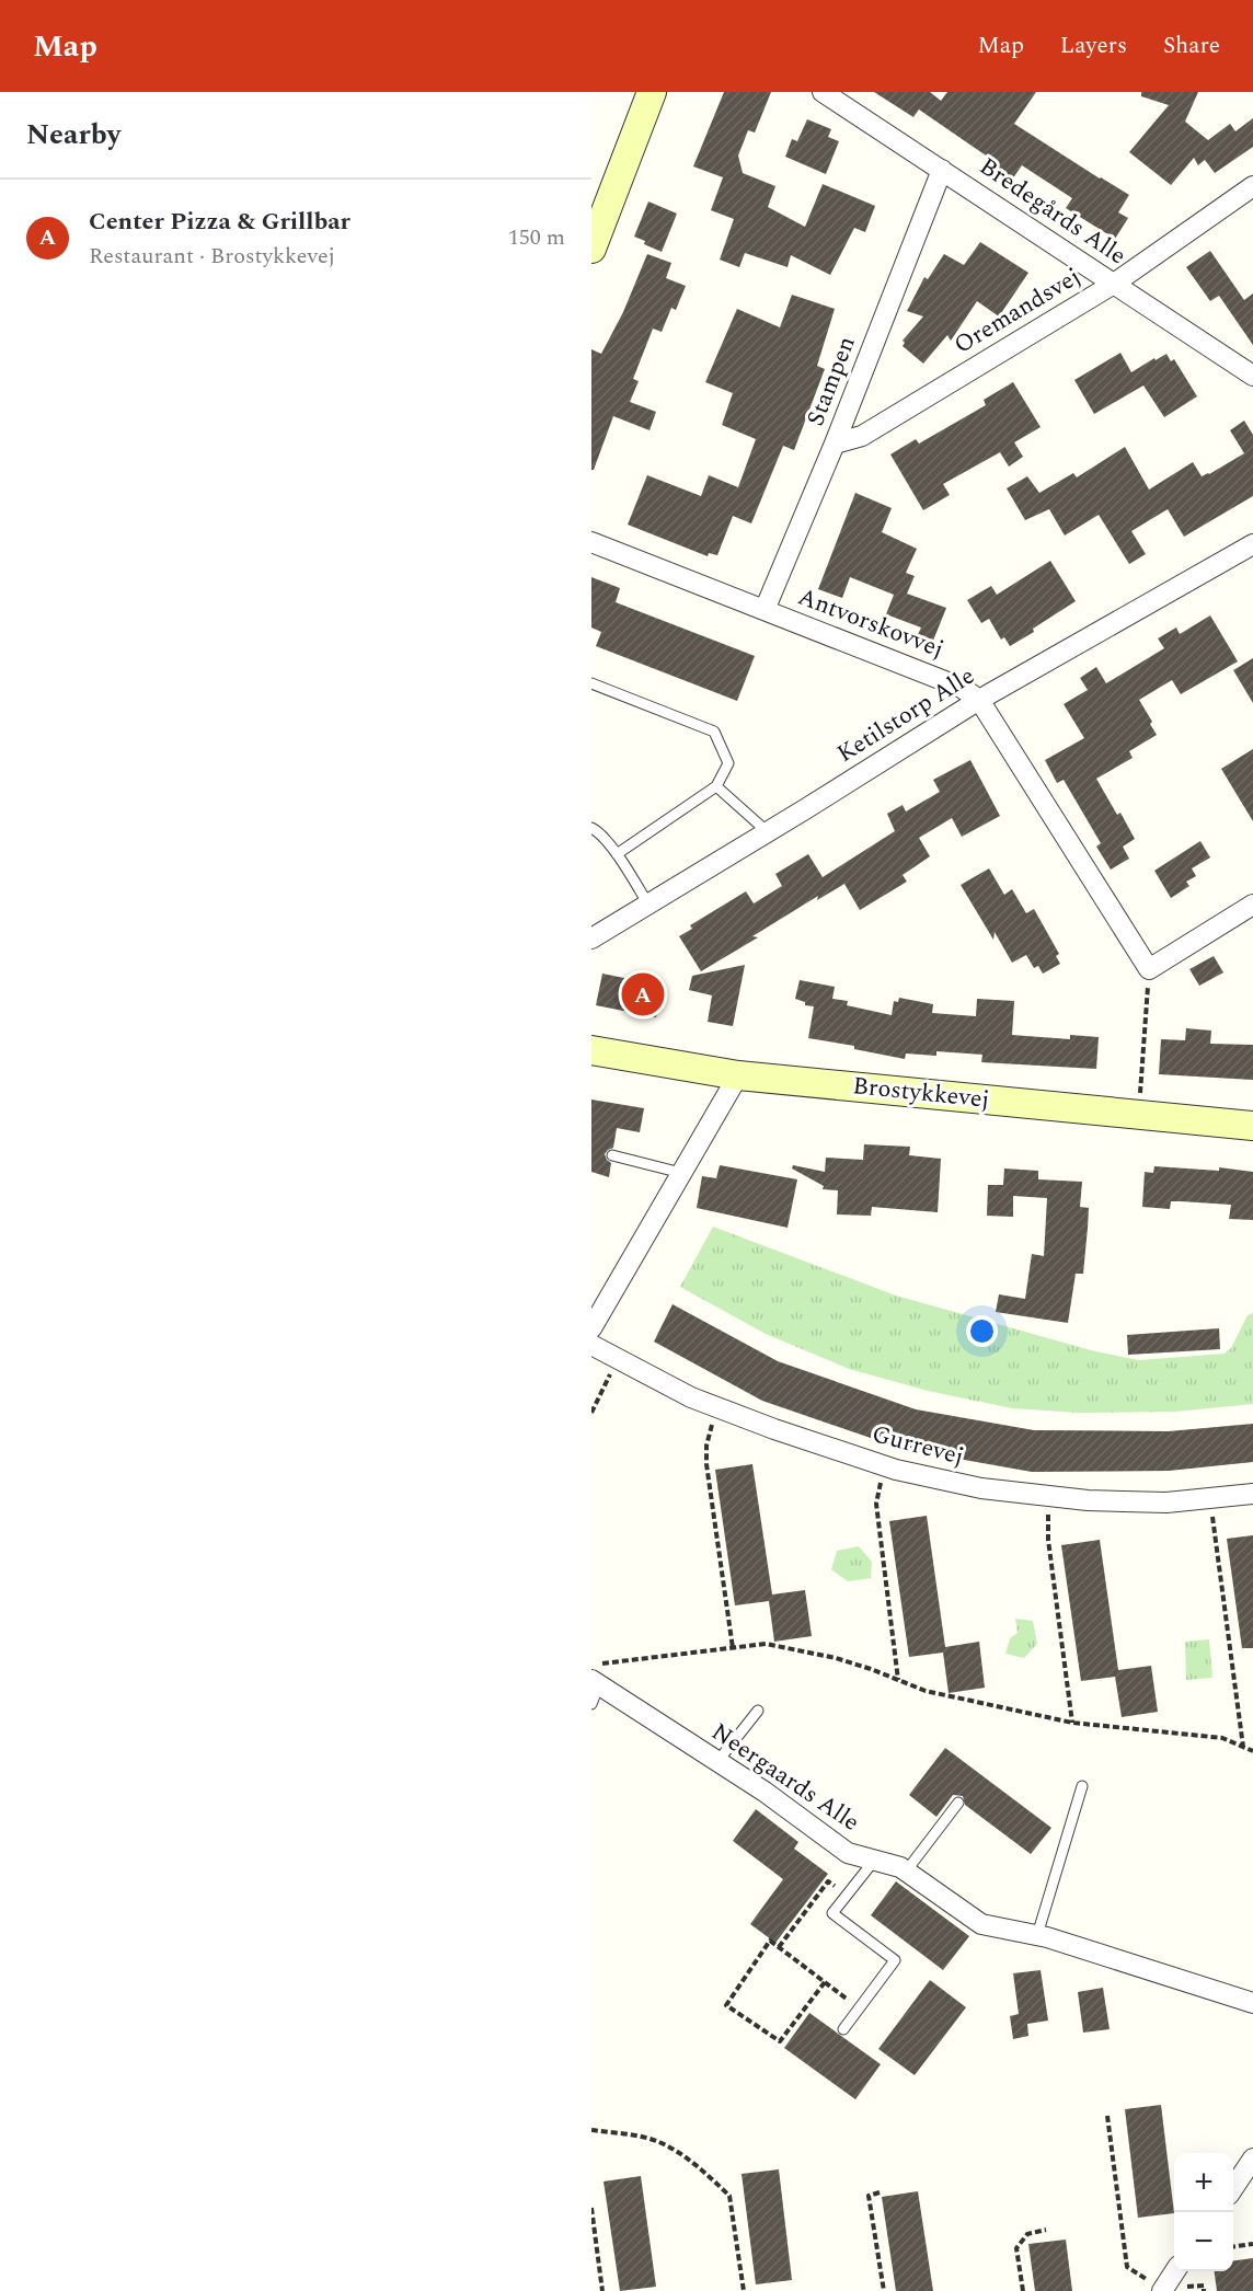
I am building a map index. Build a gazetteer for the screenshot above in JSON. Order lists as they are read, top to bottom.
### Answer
{
  "streets": {
    "street": [
      "Bredegårds Alle",
      "Oremandsvej",
      "Stampen",
      "Antvorskovvej",
      "Ketilstorp Alle",
      "Brostykkevej",
      "Gurrevej",
      "Neergaards Alle"
    ]
  },
  "crossings": [
    ["Bredegårds Alle", "Oremandsvej"],
    ["Bredegårds Alle", "Stampen"],
    ["Oremandsvej", "Stampen"],
    ["Stampen", "Antvorskovvej"],
    ["Antvorskovvej", "Ketilstorp Alle"]
  ],
  "page": {
    "header": "Map",
    "nav": ["Map", "Layers", "Share"],
    "heading": "Nearby",
    "list": [
      {
        "mark": "A",
        "name": "Center Pizza & Grillbar",
        "note": "Restaurant · Brostykkevej",
        "value": "150 m"
      }
    ],
    "pins": "A",
    "map_buttons": ["+", "−"]
  }
}
